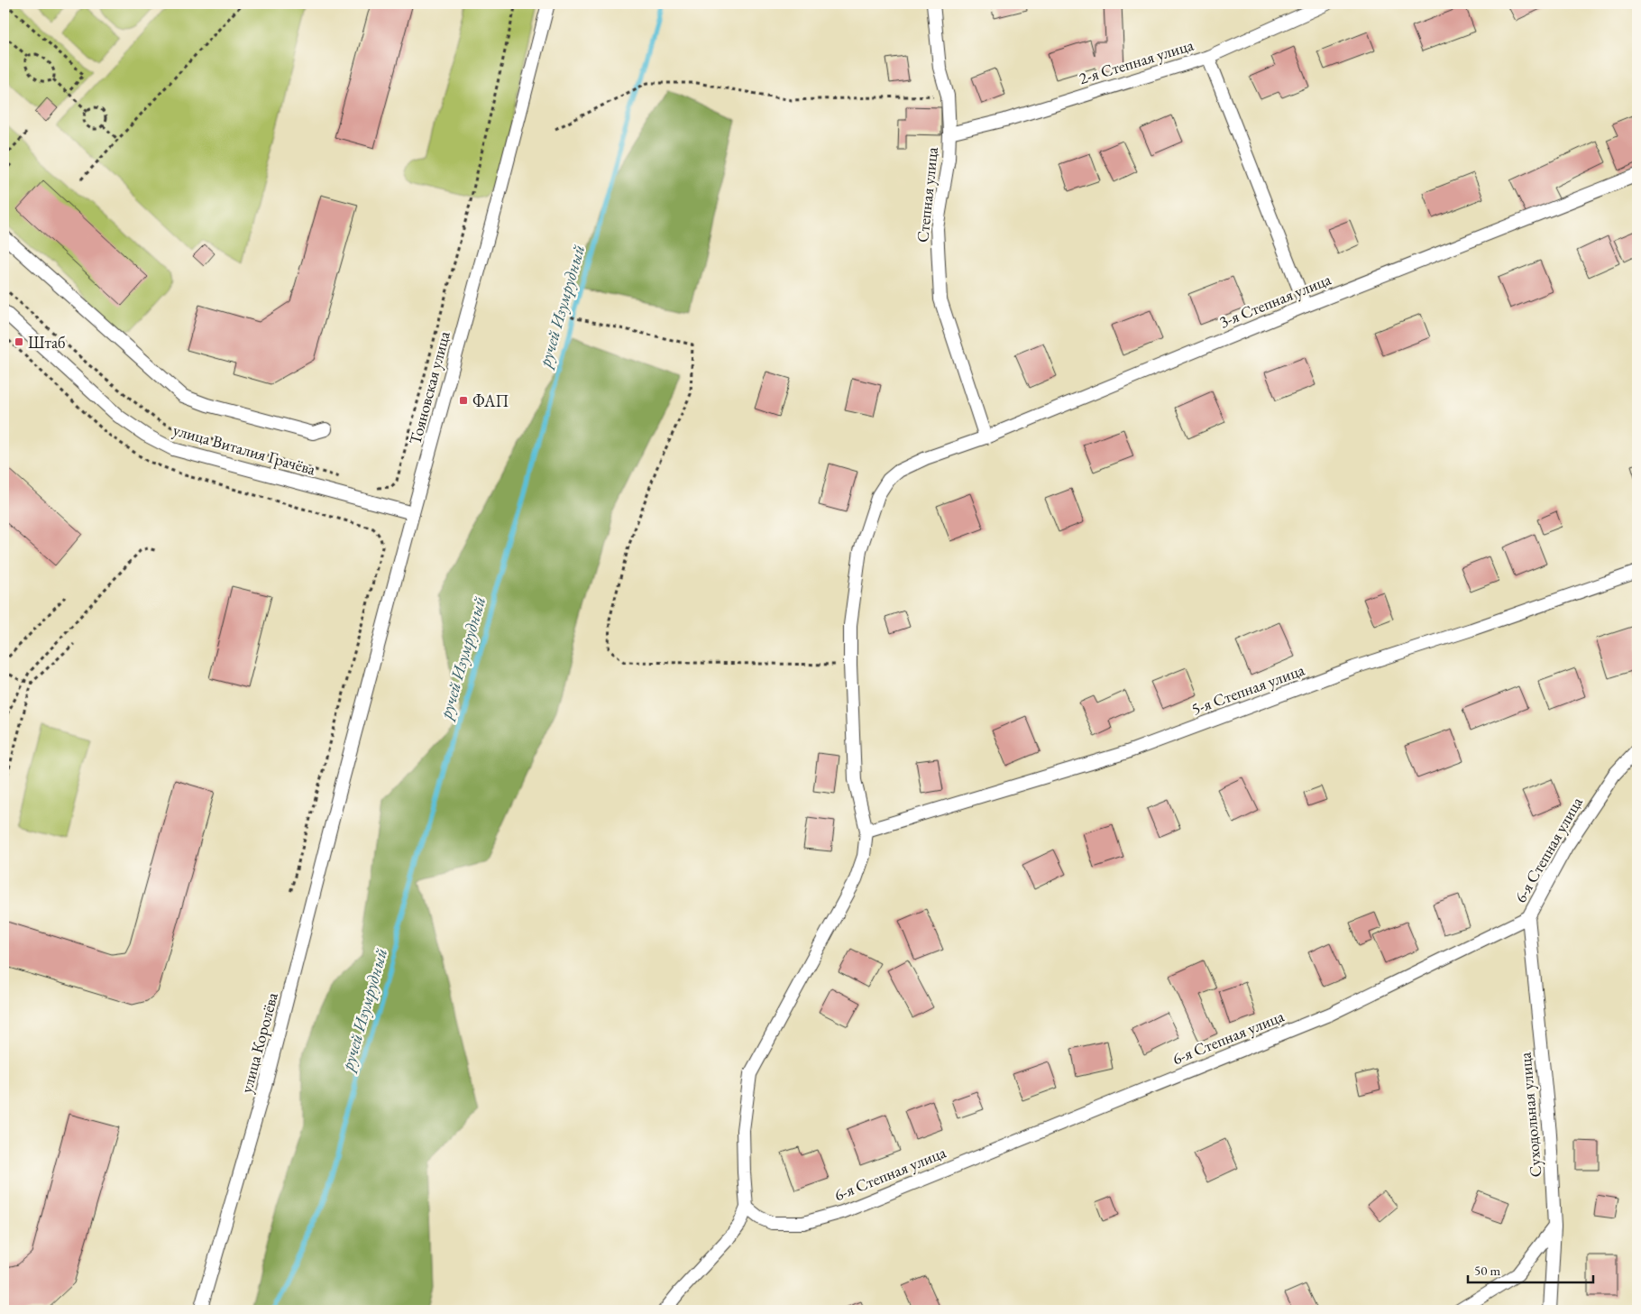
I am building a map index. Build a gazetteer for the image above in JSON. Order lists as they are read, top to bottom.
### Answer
{
  "streets": {
    "street": [
      "2-я Степная улица",
      "Степная улица",
      "3-я Степная улица",
      "Тояновская улица",
      "улица Виталия Грачёва",
      "5-я Степная улица",
      "6-я Степная улица",
      "улица Королёва",
      "Суходольная улица"
    ]
  },
  "crossings": [
    ["2-я Степная улица", "Степная улица"],
    ["Степная улица", "3-я Степная улица"],
    ["3-я Степная улица", "5-я Степная улица"],
    ["3-я Степная улица", "6-я Степная улица"],
    ["Тояновская улица", "улица Виталия Грачёва"],
    ["Тояновская улица", "улица Королёва"],
    ["6-я Степная улица", "Суходольная улица"]
  ],
  "water": ["ручей Изумрудный"],
  "places": {
    "transit": ["Штаб", "ФАП"]
  },
  "scale_bar": "50 m"
}
